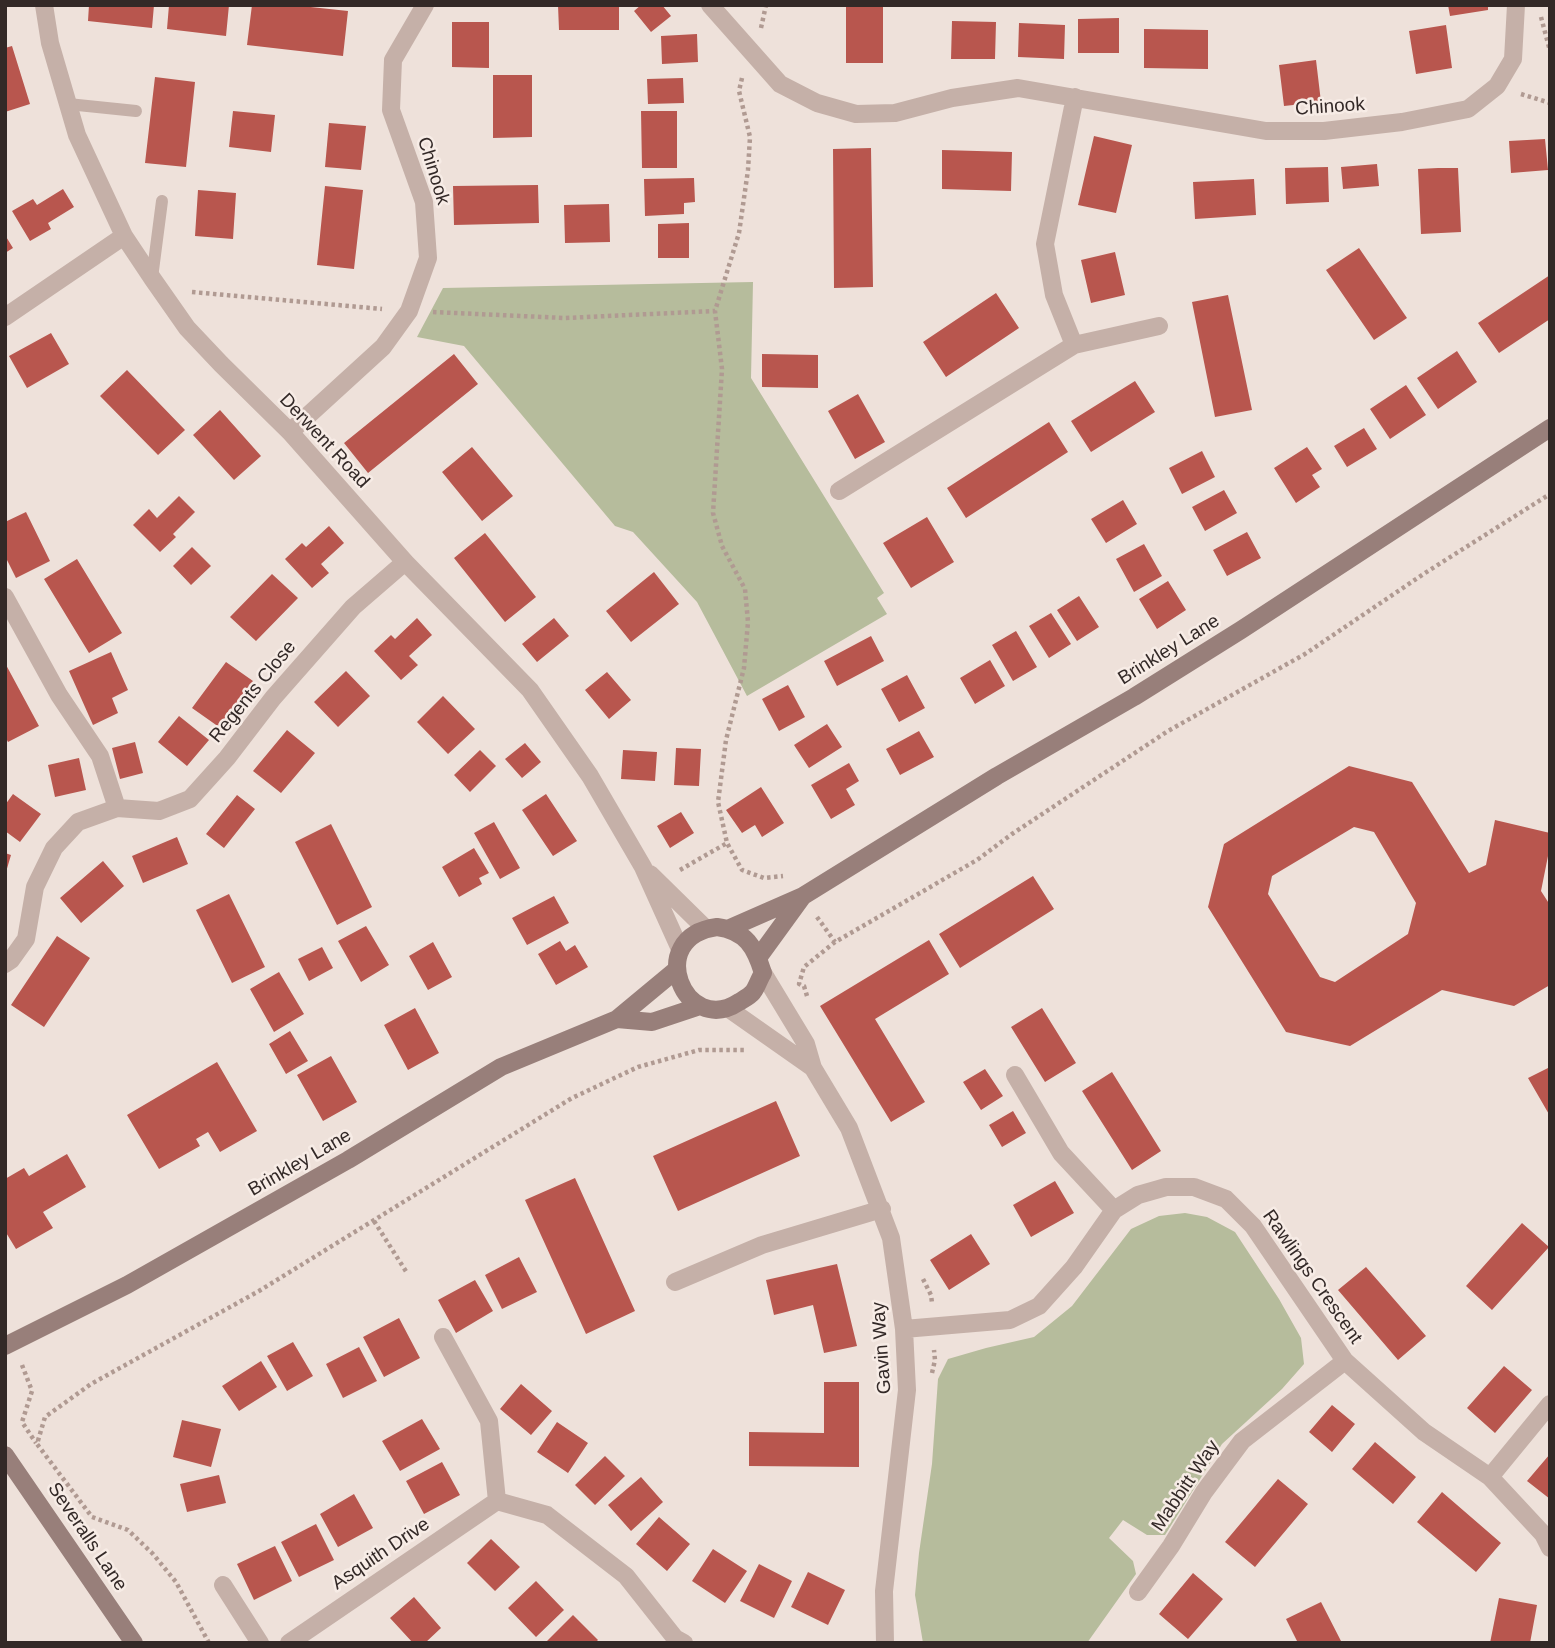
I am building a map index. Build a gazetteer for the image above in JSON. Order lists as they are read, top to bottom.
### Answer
{
  "streets": {
    "street": [
      "Chinook",
      "Derwent Road",
      "Brinkley Lane",
      "Regents Close",
      "Rawlings Crescent",
      "Gavin Way",
      "Mabbitt Way",
      "Severalls Lane",
      "Asquith Drive"
    ]
  },
  "crossings": [
    ["Chinook", "Derwent Road"],
    ["Derwent Road", "Brinkley Lane"],
    ["Derwent Road", "Regents Close"],
    ["Rawlings Crescent", "Gavin Way"],
    ["Rawlings Crescent", "Mabbitt Way"]
  ]
}
